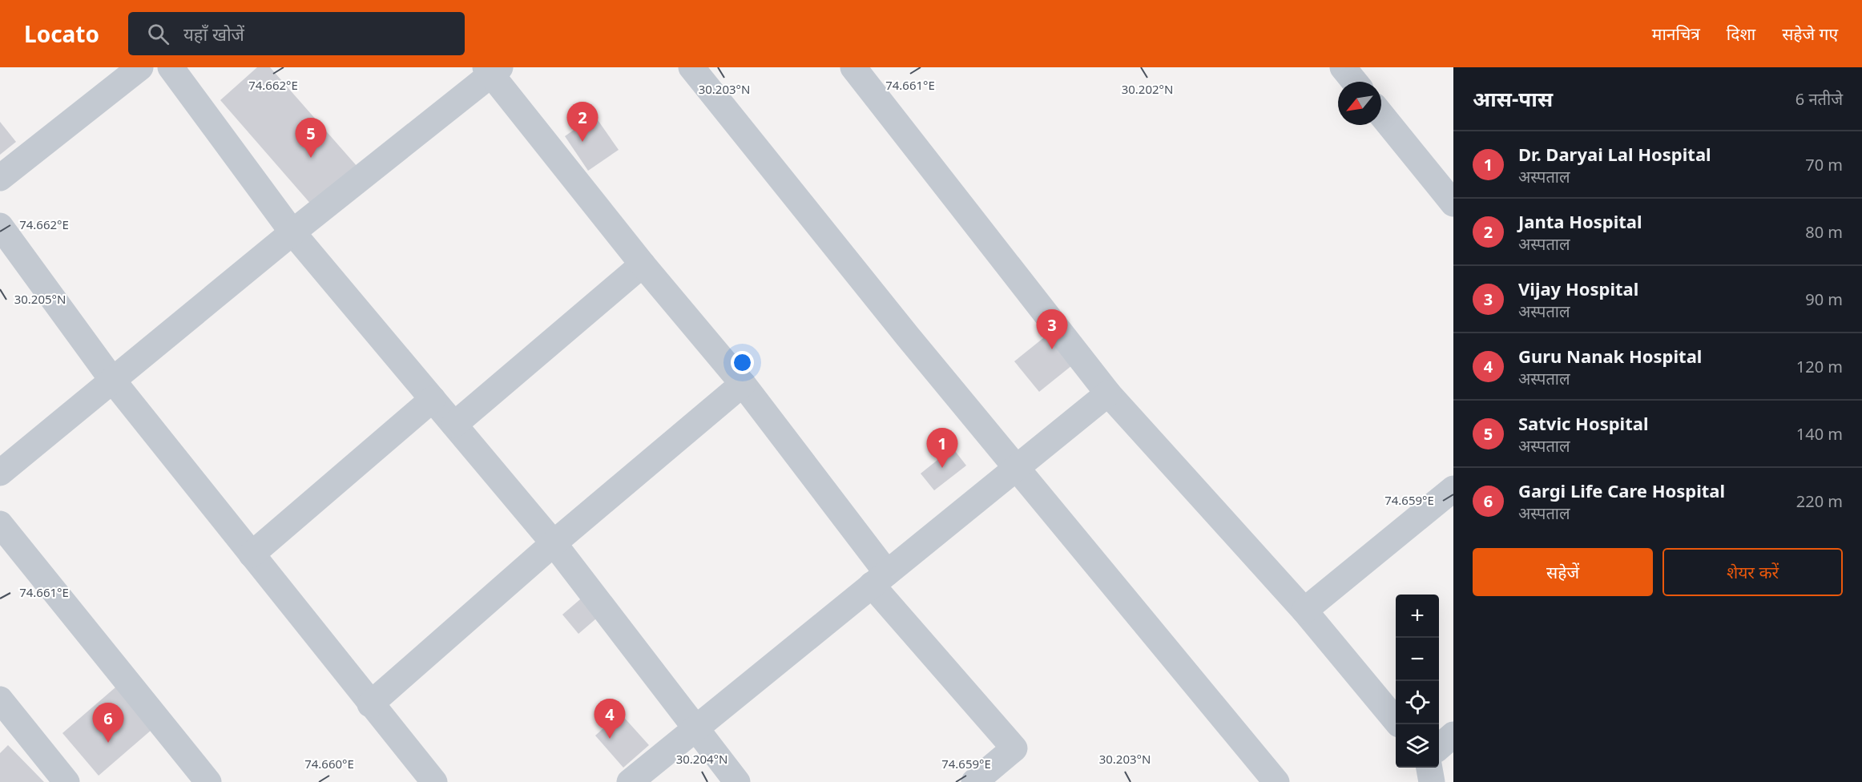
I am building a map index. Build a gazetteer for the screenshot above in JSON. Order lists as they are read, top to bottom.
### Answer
{
  "north": "bottom left",
  "page": {
    "header": "Locato",
    "search": "यहाँ खोजें",
    "nav": ["मानचित्र", "दिशा", "सहेजे गए"],
    "heading": ["आस-पास", "6 नतीजे"],
    "pins": [
      "2",
      "5",
      "3",
      "1",
      "4",
      "6"
    ],
    "list": [
      {
        "mark": "1",
        "name": "Dr. Daryai Lal Hospital",
        "note": "अस्पताल",
        "value": "70 m"
      },
      {
        "mark": "2",
        "name": "Janta Hospital",
        "note": "अस्पताल",
        "value": "80 m"
      },
      {
        "mark": "3",
        "name": "Vijay Hospital",
        "note": "अस्पताल",
        "value": "90 m"
      },
      {
        "mark": "4",
        "name": "Guru Nanak Hospital",
        "note": "अस्पताल",
        "value": "120 m"
      },
      {
        "mark": "5",
        "name": "Satvic Hospital",
        "note": "अस्पताल",
        "value": "140 m"
      },
      {
        "mark": "6",
        "name": "Gargi Life Care Hospital",
        "note": "अस्पताल",
        "value": "220 m"
      }
    ],
    "buttons": ["सहेजें", "शेयर करें"],
    "map_buttons": ["+", "−"]
  },
  "coordinates": [
    "74.662°E",
    "74.661°E",
    "30.203°N",
    "30.202°N",
    "30.205°N",
    "74.659°E",
    "30.204°N",
    "74.660°E"
  ]
}
